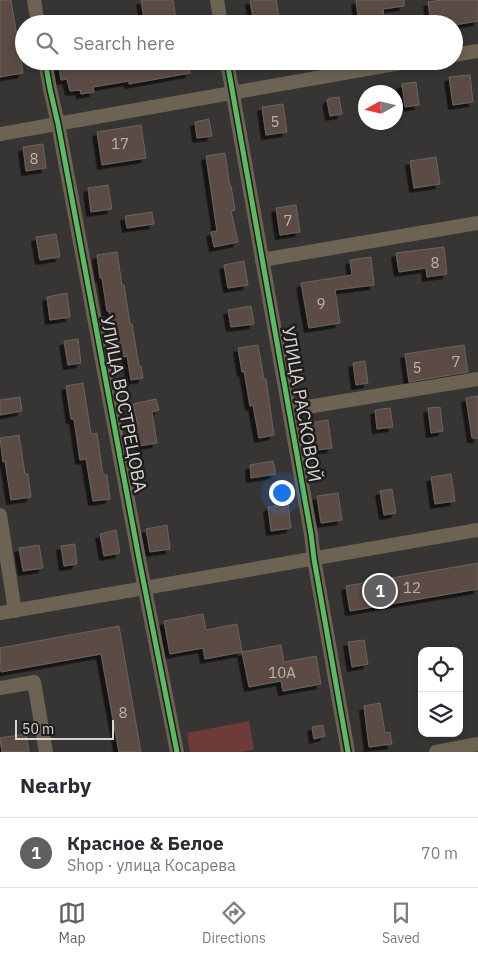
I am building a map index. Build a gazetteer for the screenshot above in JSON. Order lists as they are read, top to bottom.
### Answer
{
  "streets": {
    "street": ["УЛИЦА ВОСТРЕЦОВА", "УЛИЦА РАСКОВОЙ"]
  },
  "house_numbers": [
    "5",
    "17",
    "8",
    "7",
    "8",
    "9",
    "7",
    "5",
    "12",
    "10А",
    "8"
  ],
  "scale_bar": "50 m",
  "north": "left",
  "page": {
    "search": "Search here",
    "pins": "1",
    "scale": "50 m",
    "heading": "Nearby",
    "list": [
      {
        "mark": "1",
        "name": "Красное & Белое",
        "note": "Shop · улица Косарева",
        "value": "70 m"
      }
    ],
    "nav": ["Map", "Directions", "Saved"]
  }
}
